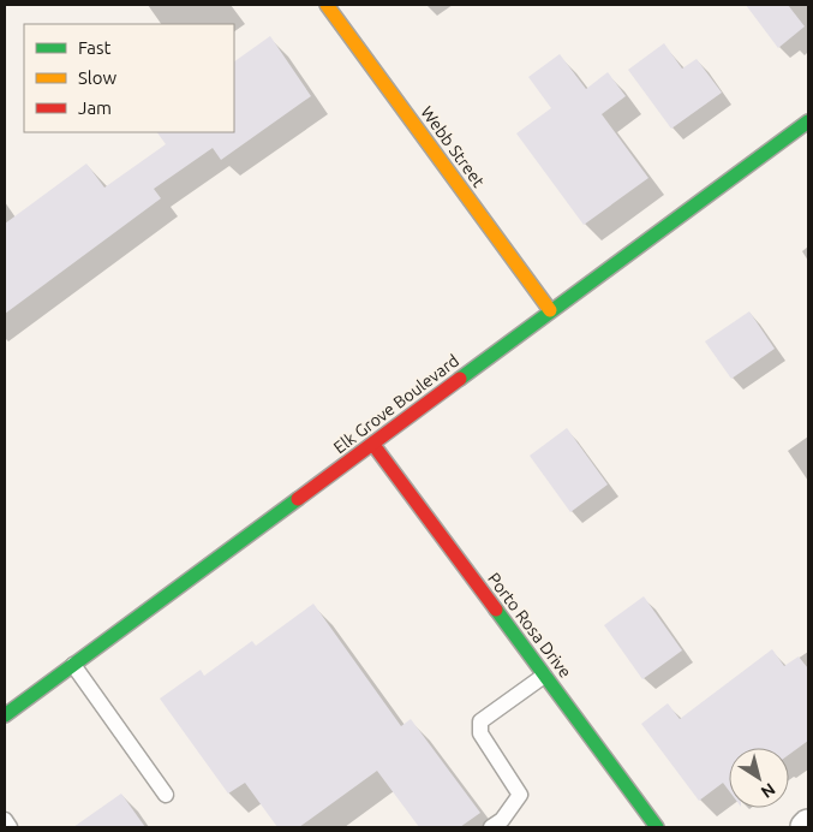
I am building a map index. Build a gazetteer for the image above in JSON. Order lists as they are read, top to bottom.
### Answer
{
  "streets": {
    "main road": ["Webb Street", "Elk Grove Boulevard", "Porto Rosa Drive"]
  },
  "crossings": [
    ["Webb Street", "Elk Grove Boulevard"],
    ["Elk Grove Boulevard", "Porto Rosa Drive"]
  ],
  "legend": ["Fast", "Slow", "Jam"],
  "north": "bottom right"
}
